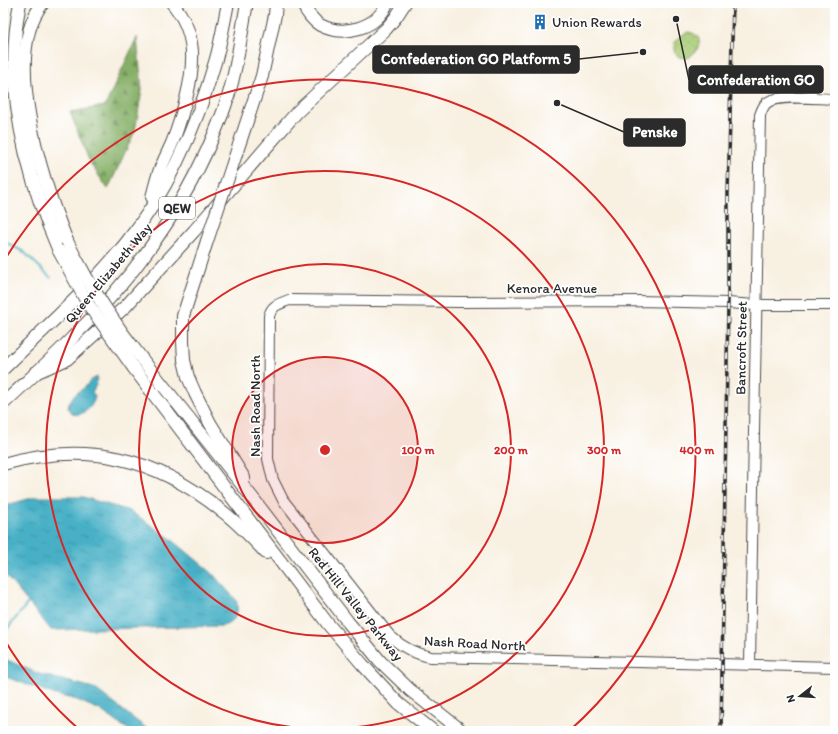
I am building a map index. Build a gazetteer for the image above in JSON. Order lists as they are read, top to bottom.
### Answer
{
  "streets": {
    "highway": ["QEW", "Queen Elizabeth Way", "Red Hill Valley Parkway"],
    "street": ["Kenora Avenue", "Bancroft Street", "Nash Road North"]
  },
  "crossings": [
    ["Kenora Avenue", "Bancroft Street"],
    ["Kenora Avenue", "Nash Road North"],
    ["Bancroft Street", "Nash Road North"]
  ],
  "places": {
    "other": ["Confederation GO", "Confederation GO Platform 5", "Penske"],
    "building": ["Union Rewards"]
  },
  "north": "left",
  "rings": [
    "100 m",
    "200 m",
    "300 m",
    "400 m"
  ]
}
